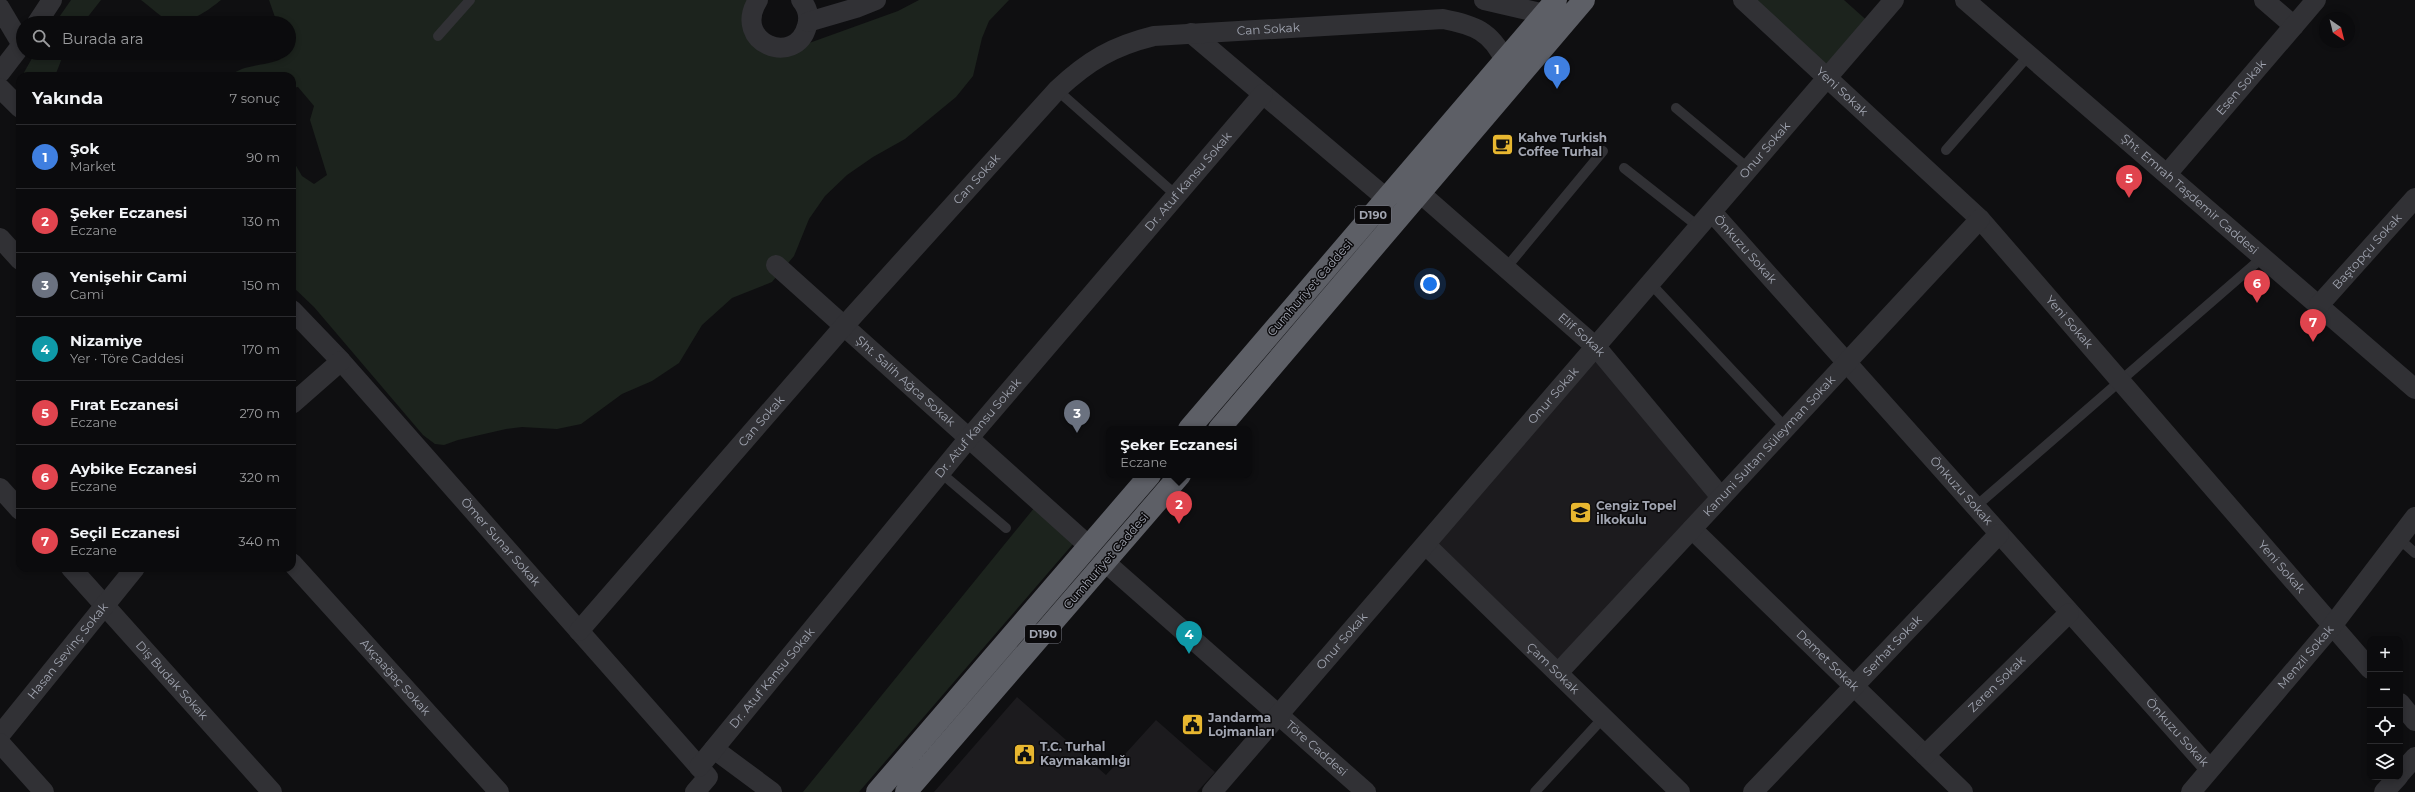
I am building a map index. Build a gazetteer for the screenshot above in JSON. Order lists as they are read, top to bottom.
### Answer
{
  "streets": {
    "highway": ["D190", "Cumhuriyet Caddesi"],
    "street": [
      "Can Sokak",
      "Esen Sokak",
      "Yeni Sokak",
      "Onur Sokak",
      "Dr. Atuf Kansu Sokak",
      "Şht. Emrah Taşdemir Caddesi",
      "Önkuzu Sokak",
      "Baştopçu Sokak",
      "Elif Sokak",
      "Şht. Salih Ağca Sokak",
      "Kanuni Sultan Süleyman Sokak",
      "Ömer Sunar Sokak",
      "Serhat Sokak",
      "Hasan Sevinç Sokak",
      "Menzil Sokak",
      "Demet Sokak",
      "Çam Sokak",
      "Akçaağaç Sokak",
      "Diş Budak Sokak",
      "Zeren Sokak",
      "Töre Caddesi"
    ]
  },
  "crossings": [
    ["Can Sokak", "Cumhuriyet Caddesi"],
    ["Can Sokak", "Şht. Salih Ağca Sokak"],
    ["Can Sokak", "Ömer Sunar Sokak"],
    ["Esen Sokak", "Şht. Emrah Taşdemir Caddesi"],
    ["Yeni Sokak", "Onur Sokak"],
    ["Yeni Sokak", "Kanuni Sultan Süleyman Sokak"],
    ["Yeni Sokak", "Menzil Sokak"],
    ["Onur Sokak", "Önkuzu Sokak"],
    ["Onur Sokak", "Elif Sokak"],
    ["Onur Sokak", "Çam Sokak"],
    ["Onur Sokak", "Töre Caddesi"],
    ["Dr. Atuf Kansu Sokak", "Şht. Salih Ağca Sokak"],
    ["Dr. Atuf Kansu Sokak", "Ömer Sunar Sokak"],
    ["Şht. Emrah Taşdemir Caddesi", "Baştopçu Sokak"],
    ["Önkuzu Sokak", "Kanuni Sultan Süleyman Sokak"],
    ["Önkuzu Sokak", "Serhat Sokak"],
    ["Önkuzu Sokak", "Menzil Sokak"],
    ["Önkuzu Sokak", "Zeren Sokak"],
    ["Cumhuriyet Caddesi", "Elif Sokak"],
    ["Cumhuriyet Caddesi", "Şht. Salih Ağca Sokak"],
    ["Cumhuriyet Caddesi", "Töre Caddesi"],
    ["Elif Sokak", "Kanuni Sultan Süleyman Sokak"],
    ["Kanuni Sultan Süleyman Sokak", "Demet Sokak"],
    ["Kanuni Sultan Süleyman Sokak", "Çam Sokak"],
    ["Serhat Sokak", "Demet Sokak"],
    ["Hasan Sevinç Sokak", "Diş Budak Sokak"],
    ["Demet Sokak", "Zeren Sokak"]
  ],
  "places": {
    "cafe": ["Kahve Turkish Coffee Turhal"],
    "school or university": ["Cengiz Topel İlkokulu"],
    "public building": ["Jandarma Lojmanları", "T.C. Turhal Kaymakamlığı"]
  },
  "north": "bottom right",
  "page": {
    "search": "Burada ara",
    "pins": [
      "1",
      "5",
      "6",
      "7",
      "3",
      "2",
      "4"
    ],
    "heading": ["Yakında", "7 sonuç"],
    "list": [
      {
        "mark": "1",
        "name": "Şok",
        "note": "Market",
        "value": "90 m"
      },
      {
        "mark": "2",
        "name": "Şeker Eczanesi",
        "note": "Eczane",
        "value": "130 m"
      },
      {
        "mark": "3",
        "name": "Yenişehir Cami",
        "note": "Cami",
        "value": "150 m"
      },
      {
        "mark": "4",
        "name": "Nizamiye",
        "note": "Yer · Töre Caddesi",
        "value": "170 m"
      },
      {
        "mark": "5",
        "name": "Fırat Eczanesi",
        "note": "Eczane",
        "value": "270 m"
      },
      {
        "mark": "6",
        "name": "Aybike Eczanesi",
        "note": "Eczane",
        "value": "320 m"
      },
      {
        "mark": "7",
        "name": "Seçil Eczanesi",
        "note": "Eczane",
        "value": "340 m"
      }
    ],
    "popup": ["Şeker Eczanesi", "Eczane"],
    "map_buttons": ["+", "−"]
  }
}
